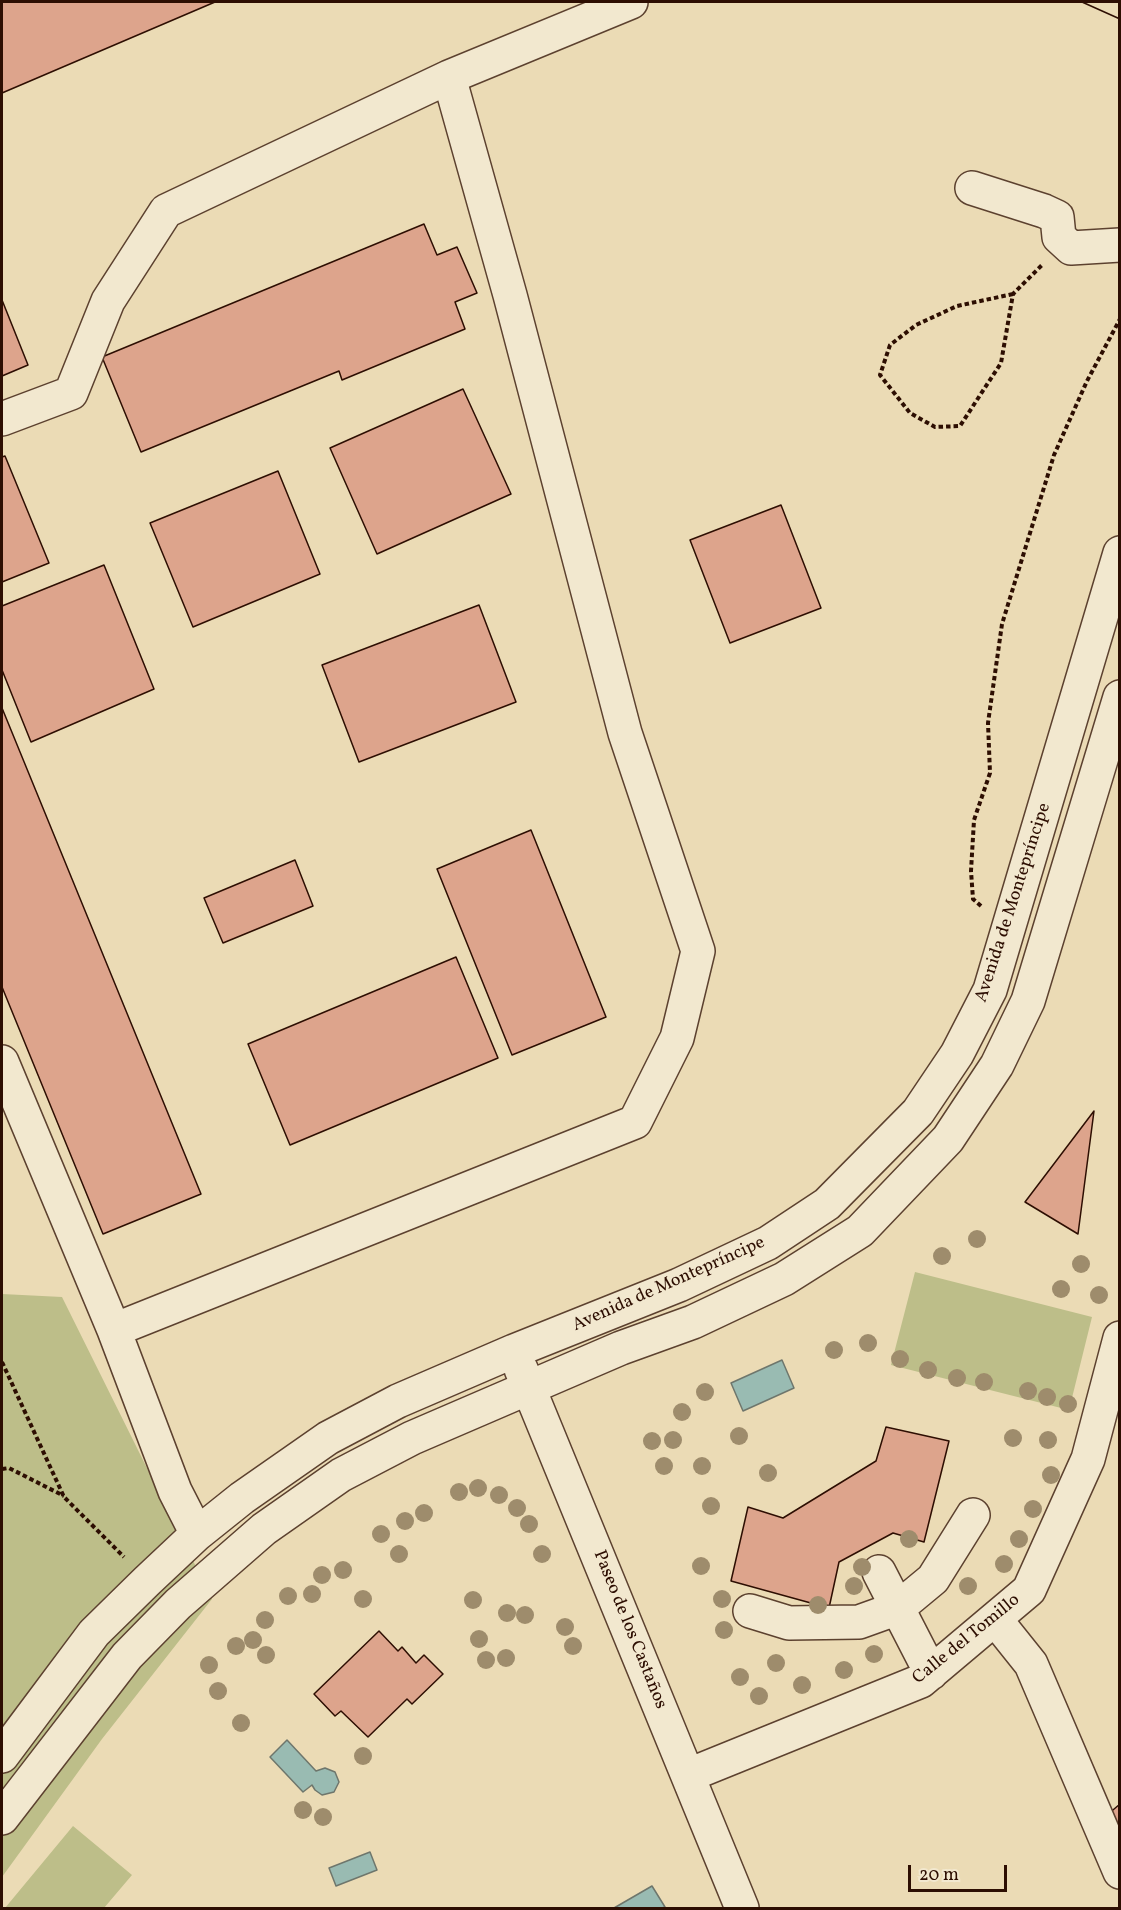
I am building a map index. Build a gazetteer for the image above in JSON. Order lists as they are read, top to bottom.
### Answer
{
  "streets": {
    "street": ["Avenida de Montepríncipe", "Paseo de los Castaños", "Calle del Tomillo"]
  },
  "crossings": [
    ["Avenida de Montepríncipe", "Paseo de los Castaños"],
    ["Paseo de los Castaños", "Calle del Tomillo"]
  ],
  "scale_bar": "20 m"
}
